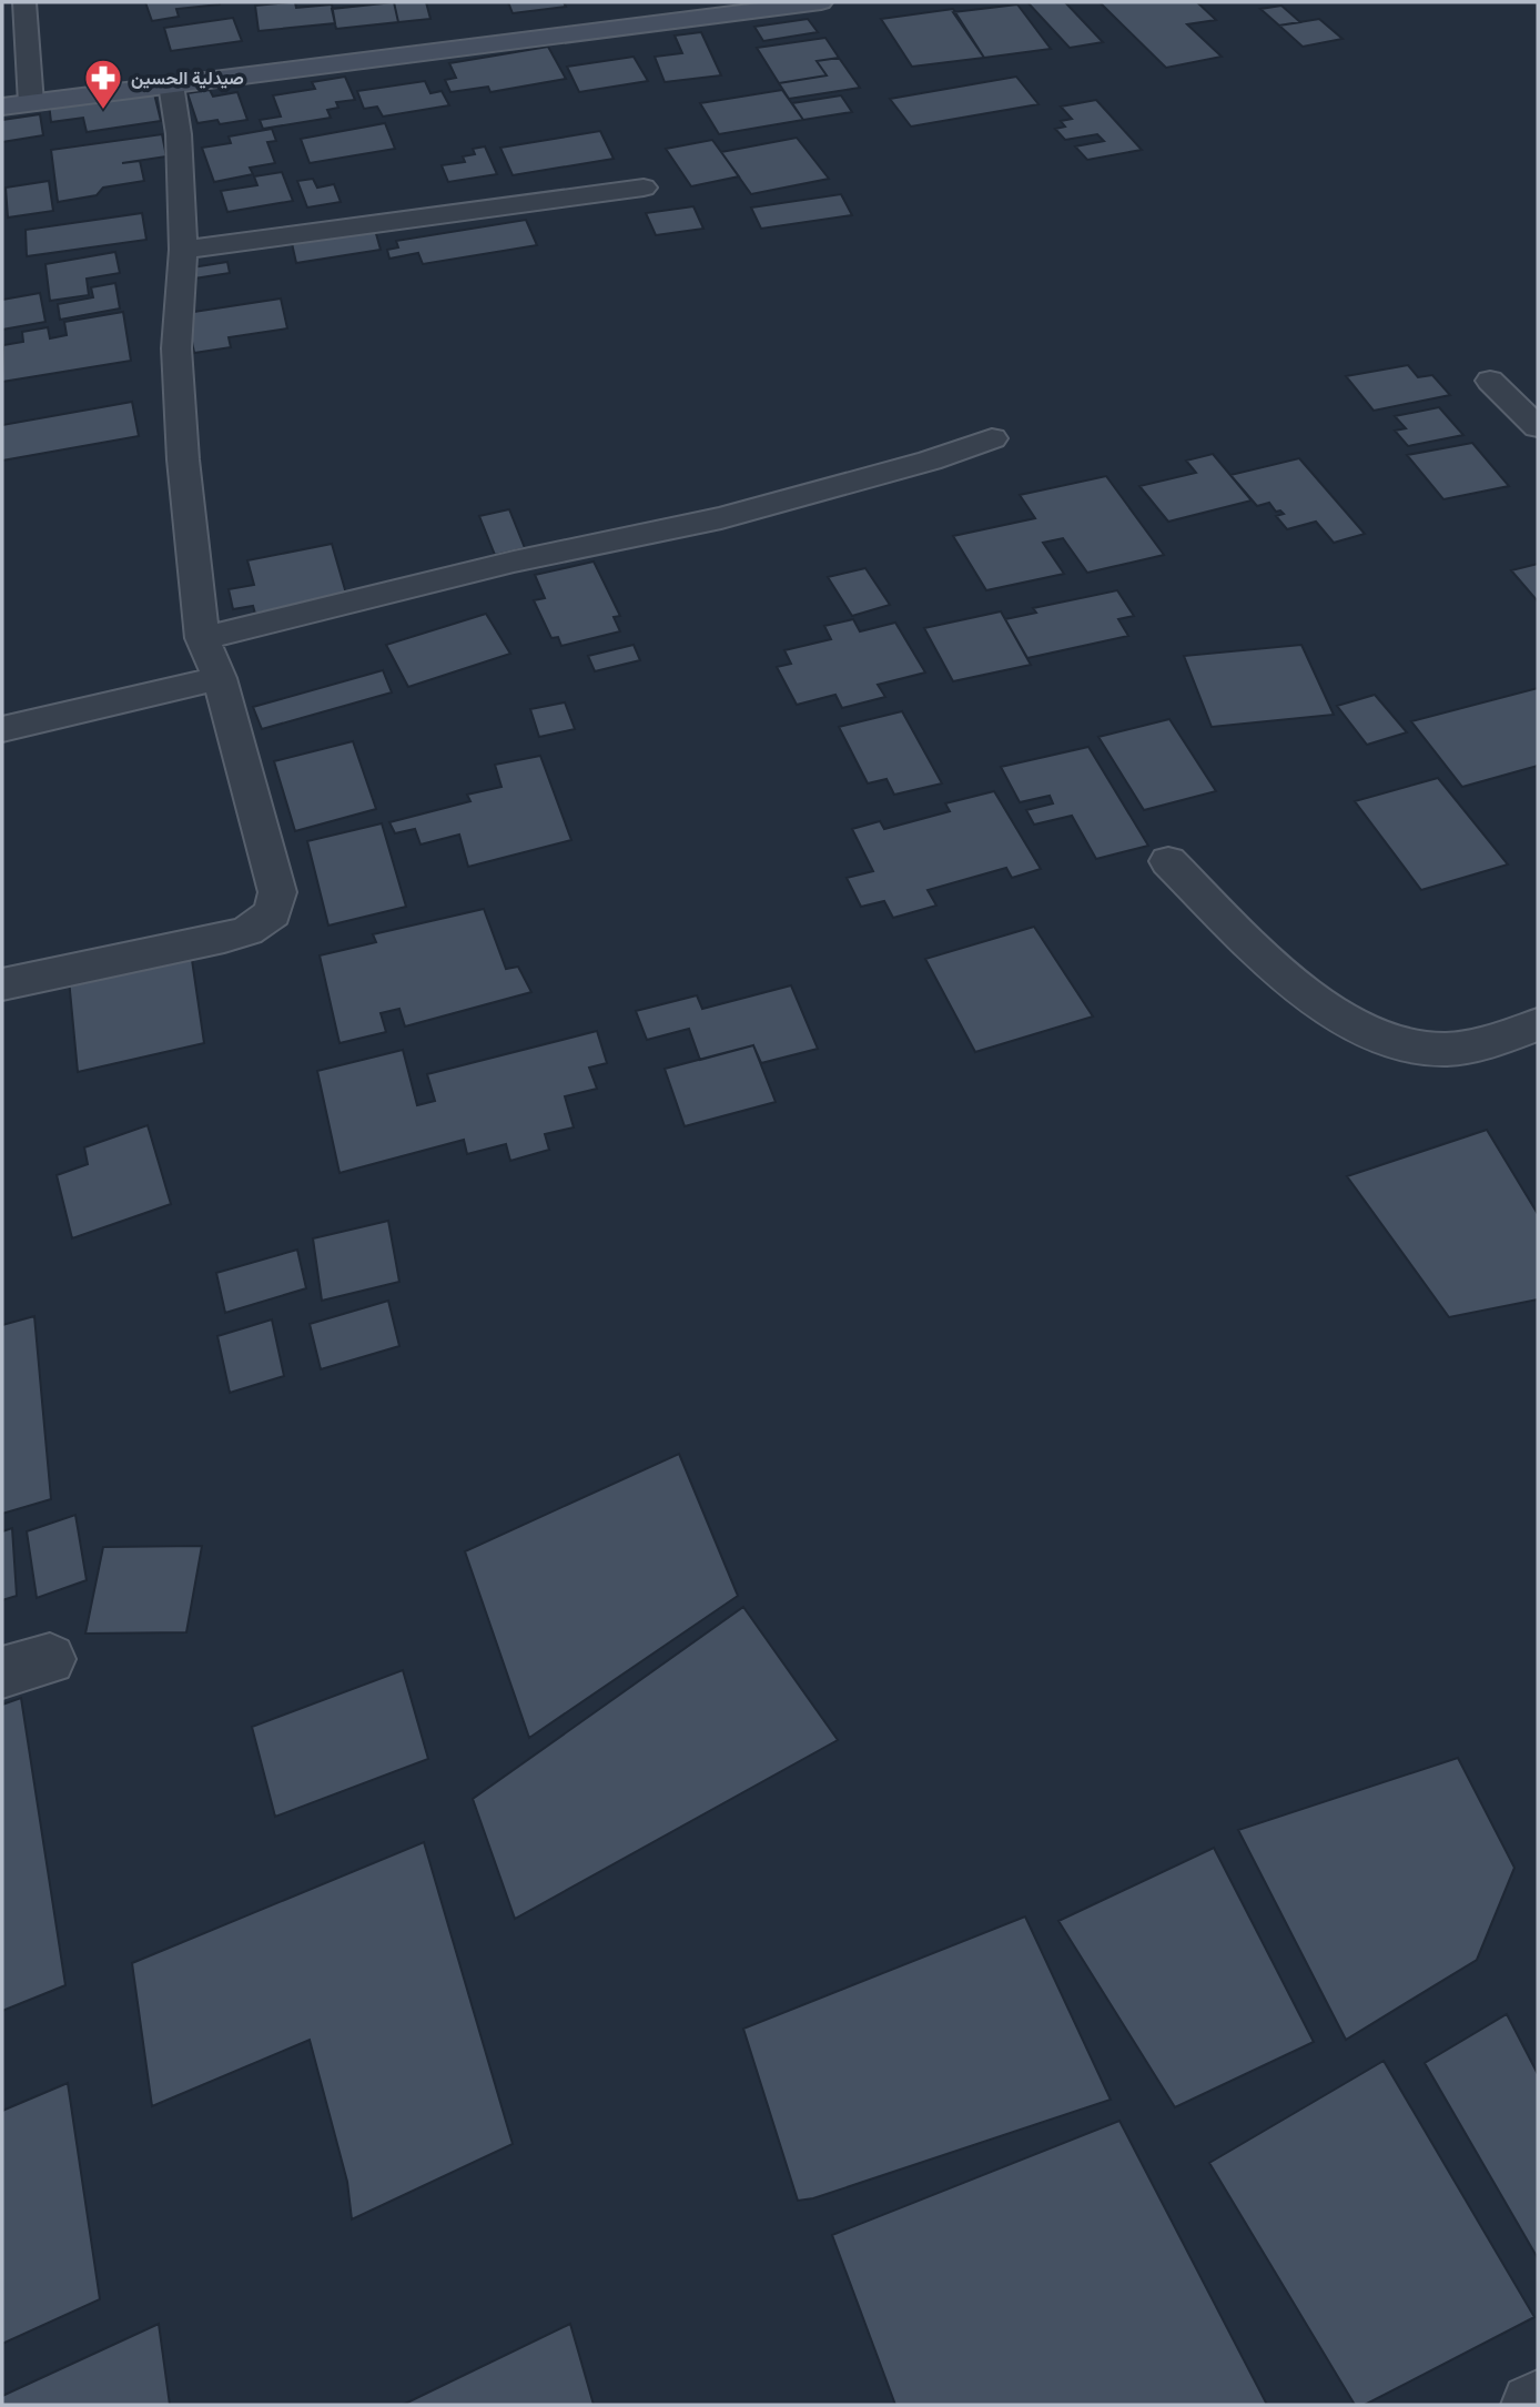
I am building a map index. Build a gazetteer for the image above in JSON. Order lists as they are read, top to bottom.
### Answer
{
  "places": {
    "pharmacy": ["صيدلية الحسين"]
  }
}
